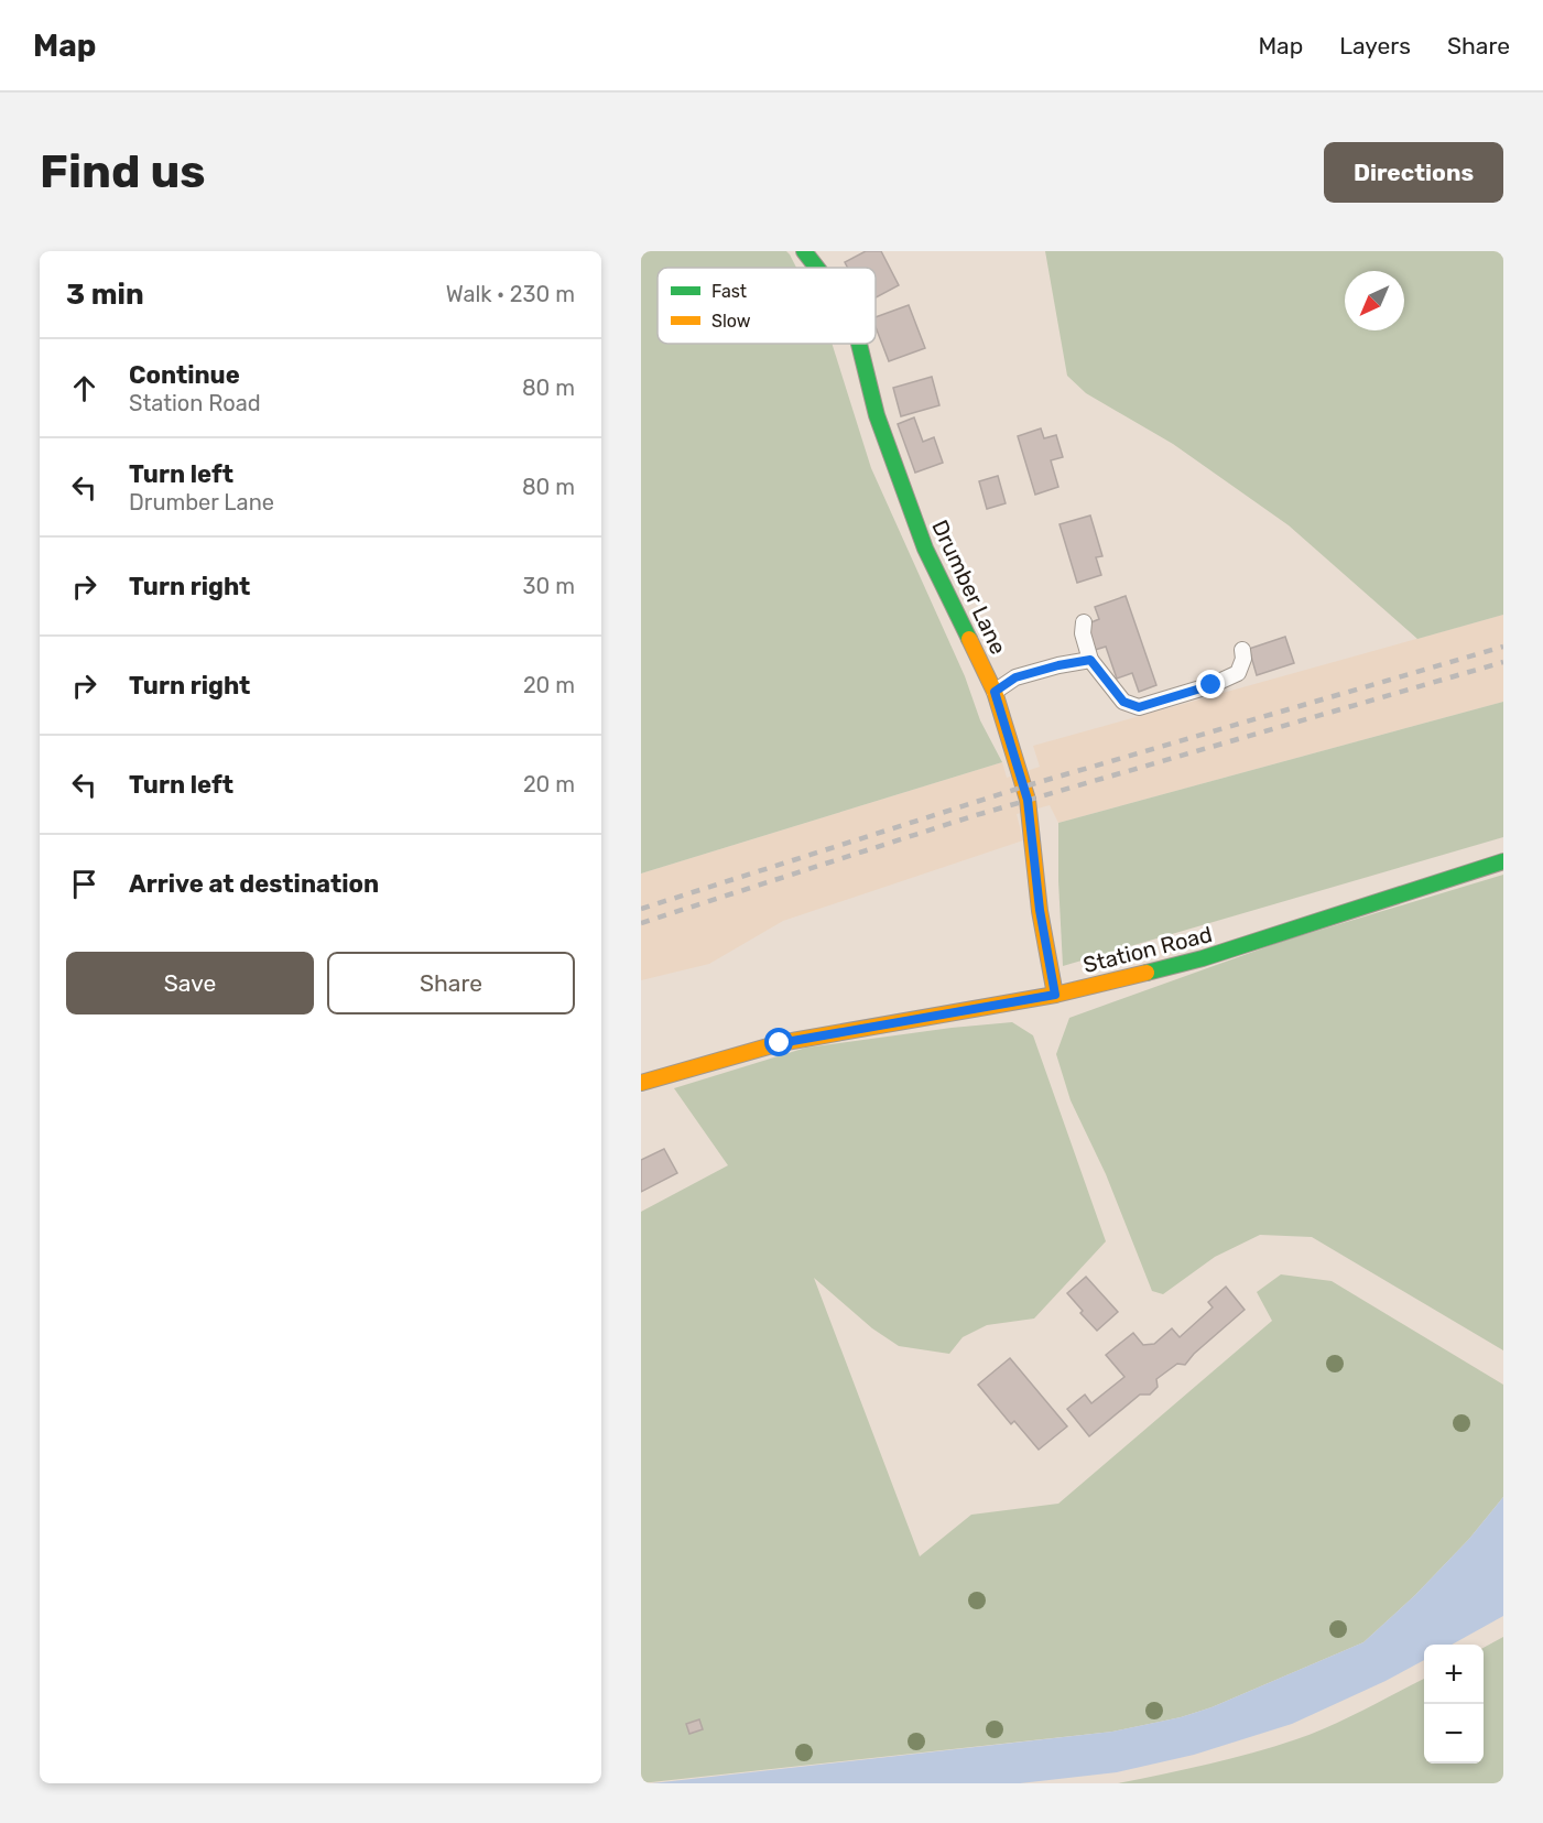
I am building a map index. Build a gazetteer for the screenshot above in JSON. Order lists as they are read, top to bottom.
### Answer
{
  "streets": {
    "street": ["Drumber Lane", "Station Road"]
  },
  "crossings": [
    ["Drumber Lane", "Station Road"]
  ],
  "legend": ["Fast", "Slow"],
  "north": "bottom left",
  "page": {
    "header": "Map",
    "nav": ["Map", "Layers", "Share"],
    "buttons": [
      "Directions",
      ["Save", "Share"]
    ],
    "title": "Find us",
    "heading": ["3 min", "Walk · 230 m"],
    "list": [
      ["Continue", "Station Road", "80 m"],
      ["Turn left", "Drumber Lane", "80 m"],
      ["Turn right", "30 m"],
      ["Turn right", "20 m"],
      ["Turn left", "20 m"],
      "Arrive at destination"
    ],
    "map_buttons": ["+", "−"]
  }
}
